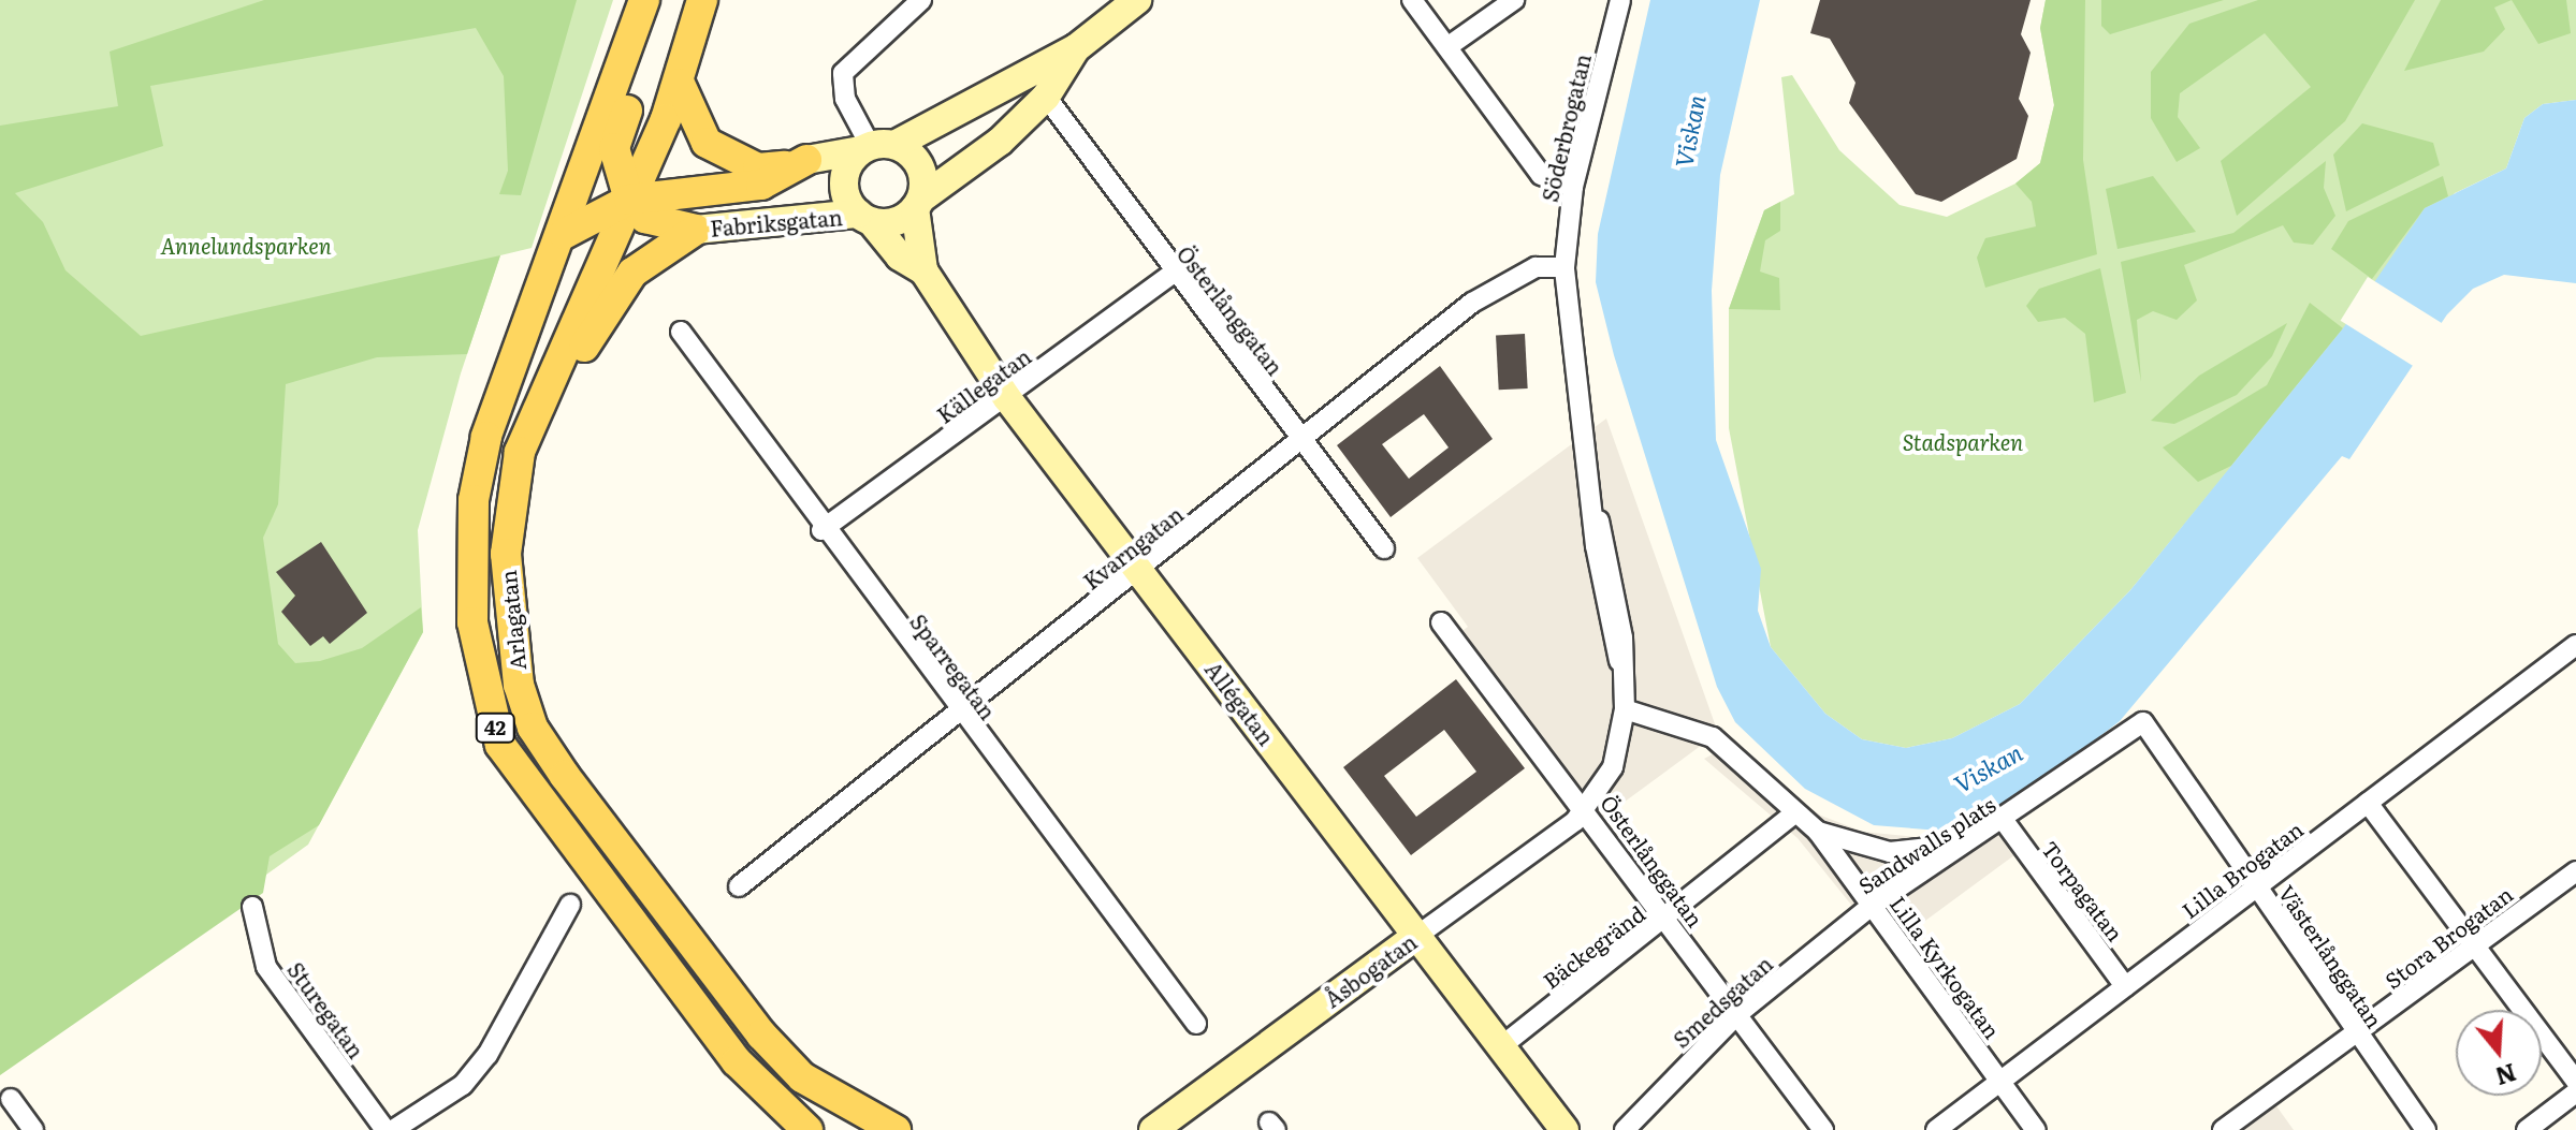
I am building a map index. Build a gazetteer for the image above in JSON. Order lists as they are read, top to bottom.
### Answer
{
  "streets": {
    "main road": ["Arlagatan", "42"],
    "street": [
      "Söderbrogatan",
      "Fabriksgatan",
      "Österlånggatan",
      "Källegatan",
      "Kvarngatan",
      "Sparregatan",
      "Allégatan",
      "Sandwalls plats",
      "Lilla Brogatan",
      "Torpagatan",
      "Stora Brogatan",
      "Bäckegränd",
      "Västerlånggatan",
      "Lilla Kyrkogatan",
      "Åsbogatan",
      "Smedsgatan",
      "Sturegatan"
    ]
  },
  "crossings": [
    ["Söderbrogatan", "Kvarngatan"],
    ["Söderbrogatan", "Åsbogatan"],
    ["Fabriksgatan", "Allégatan"],
    ["Österlånggatan", "Källegatan"],
    ["Österlånggatan", "Kvarngatan"],
    ["Österlånggatan", "Bäckegränd"],
    ["Österlånggatan", "Åsbogatan"],
    ["Österlånggatan", "Smedsgatan"],
    ["Källegatan", "Sparregatan"],
    ["Källegatan", "Allégatan"],
    ["Kvarngatan", "Sparregatan"],
    ["Kvarngatan", "Allégatan"],
    ["Allégatan", "Bäckegränd"],
    ["Allégatan", "Åsbogatan"],
    ["Sandwalls plats", "Torpagatan"],
    ["Sandwalls plats", "Västerlånggatan"],
    ["Sandwalls plats", "Lilla Kyrkogatan"],
    ["Sandwalls plats", "Smedsgatan"],
    ["Lilla Brogatan", "Torpagatan"],
    ["Lilla Brogatan", "Västerlånggatan"],
    ["Lilla Brogatan", "Lilla Kyrkogatan"],
    ["Stora Brogatan", "Västerlånggatan"],
    ["Lilla Kyrkogatan", "Smedsgatan"]
  ],
  "water": ["Viskan"],
  "parks": ["Annelundsparken", "Stadsparken"],
  "north": "bottom"
}
